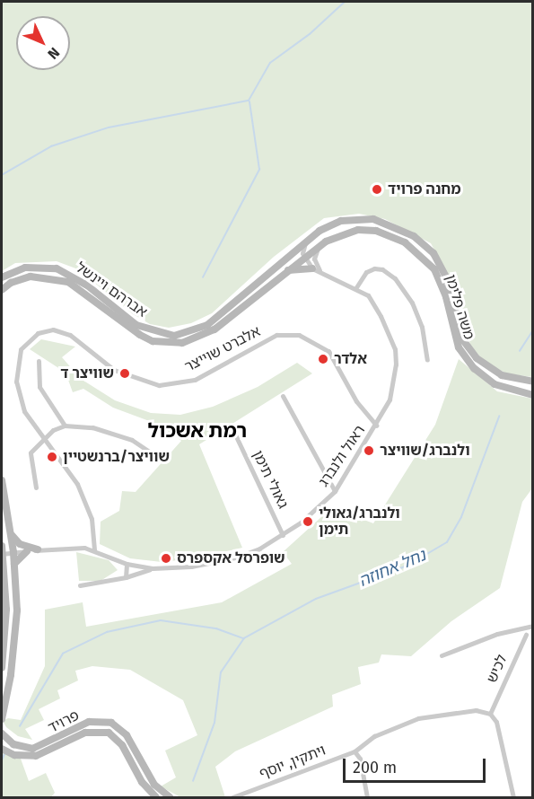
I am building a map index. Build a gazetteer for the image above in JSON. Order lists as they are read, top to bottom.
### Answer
{
  "streets": {
    "main road": ["אברהם ויינשל", "משה פלימן", "פרויד"],
    "street": [
      "אלברט שוייצר",
      "ראול ולנברג",
      "גאולי תימן",
      "לכיש",
      "ויתקין, יוסף"
    ]
  },
  "crossings": [
    ["אברהם ויינשל", "משה פלימן"],
    ["אלברט שוייצר", "ראול ולנברג"],
    ["ראול ולנברג", "גאולי תימן"],
    ["לכיש", "ויתקין, יוסף"]
  ],
  "districts": ["רמת אשכול"],
  "water": ["נחל אחוזה"],
  "places": [
    "מחנה פרויד",
    "אלדר",
    "שוויצר ד",
    "ולנברג/שוויצר",
    "שוויצר/ברנשטיין",
    "ולנברג/גאולי תימן",
    "שופרסל אקספרס"
  ],
  "scale_bar": "200 m",
  "north": "bottom right"
}
